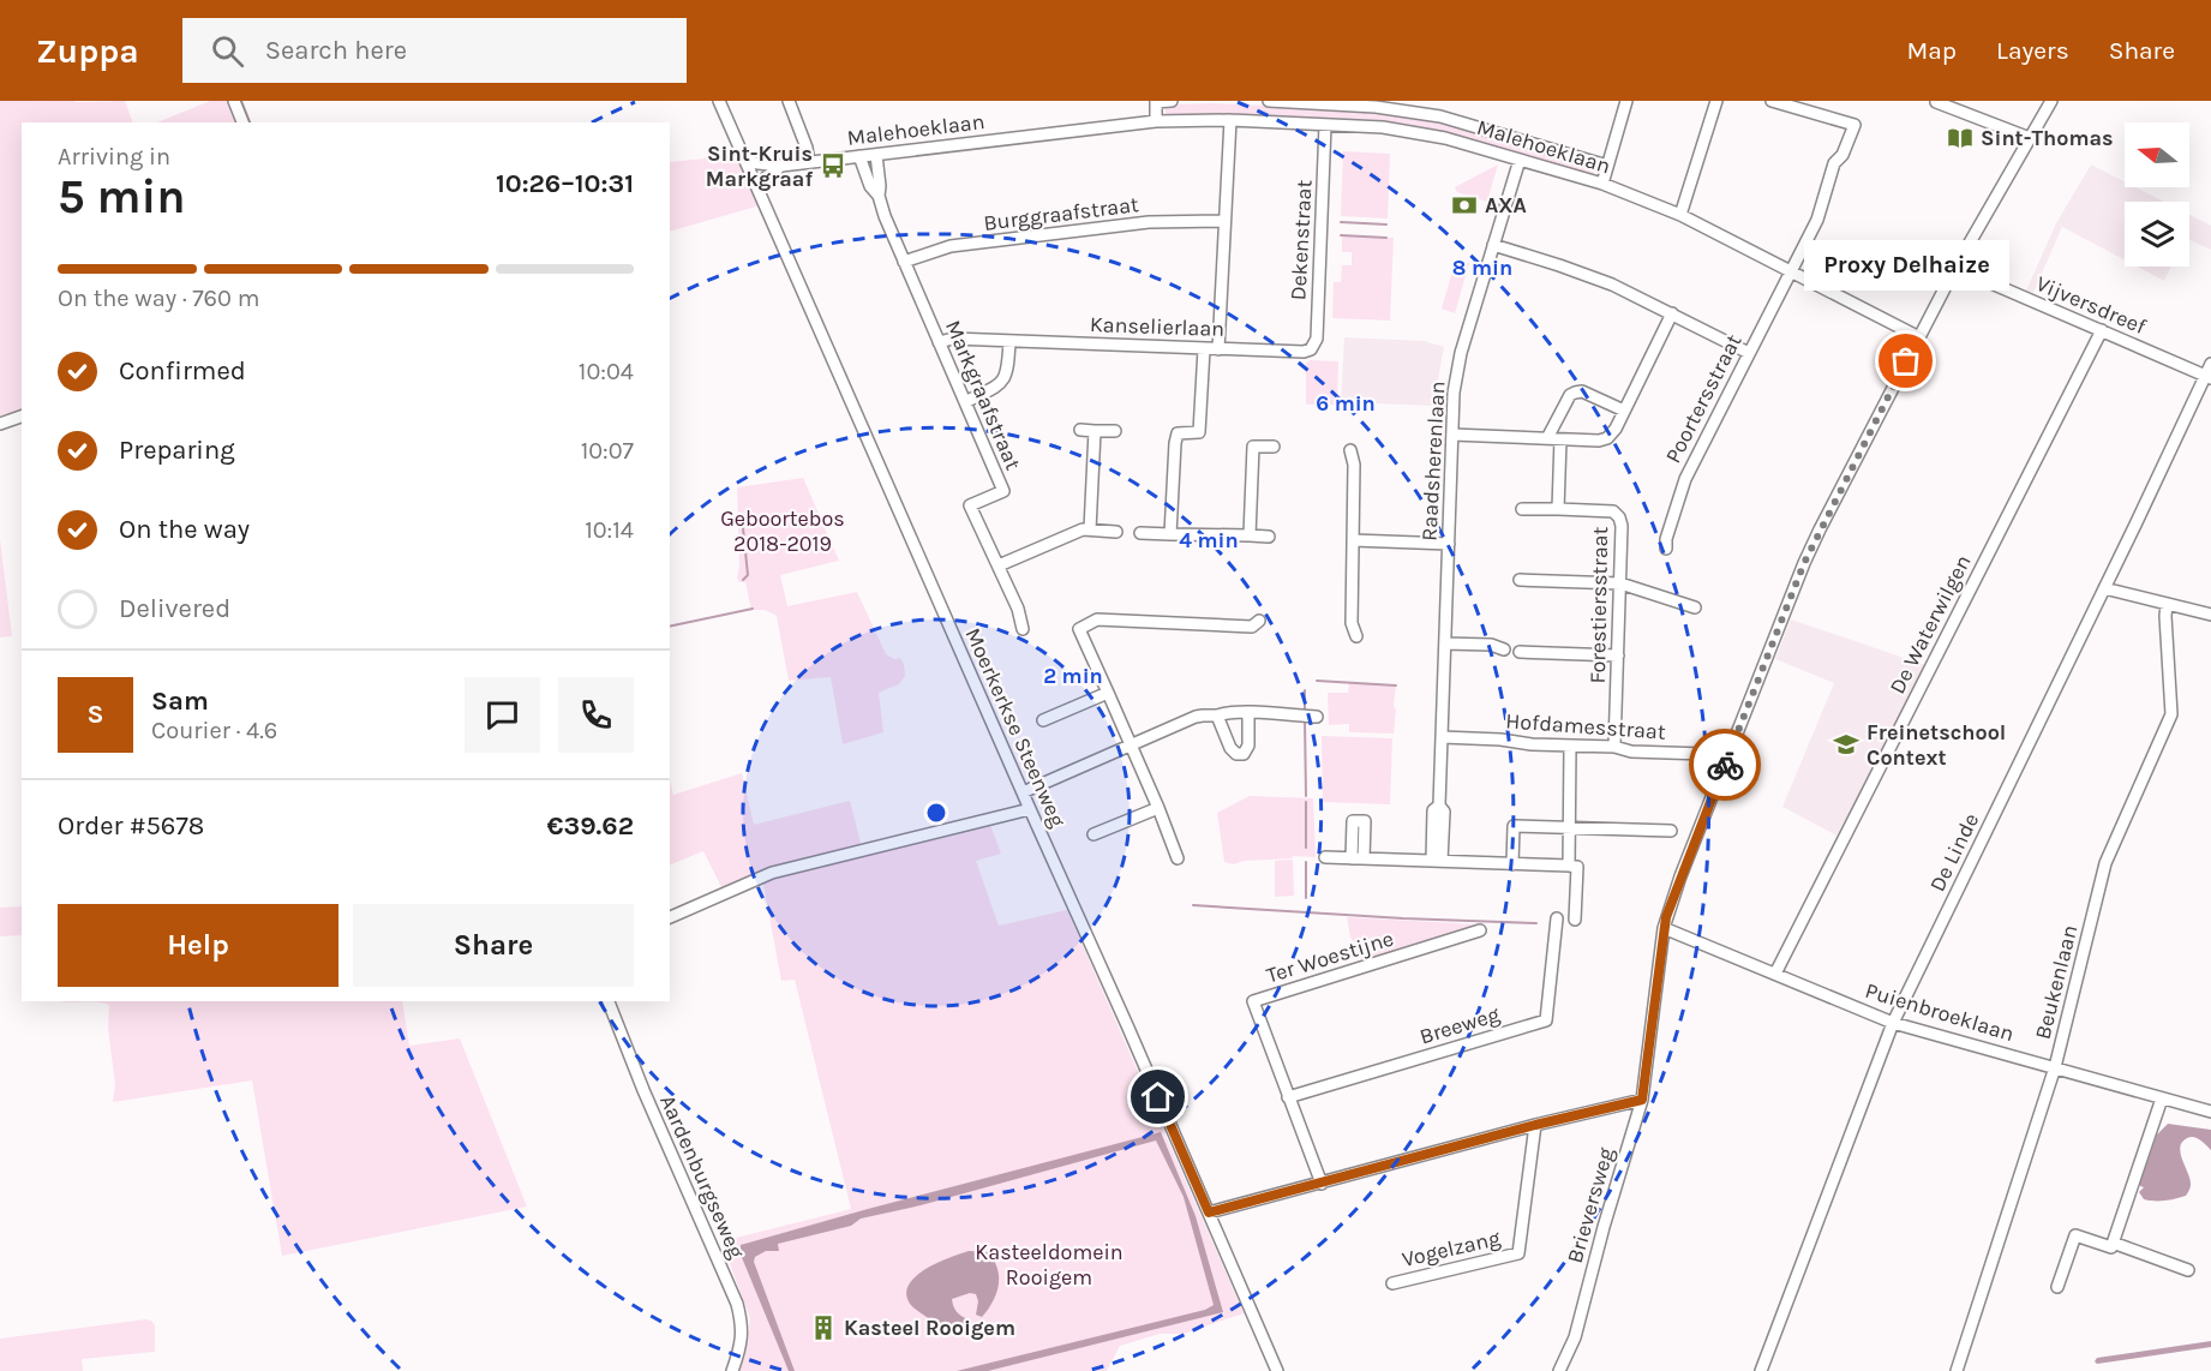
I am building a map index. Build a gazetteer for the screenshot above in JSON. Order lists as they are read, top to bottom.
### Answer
{
  "streets": {
    "street": [
      "Malehoeklaan",
      "Burggraafstraat",
      "Dekenstraat",
      "Vijversdreef",
      "Kanselierlaan",
      "Markgraafstraat",
      "Poortersstraat",
      "Raadsherenlaan",
      "Forestiersstraat",
      "De Waterwilgen",
      "Hofdamesstraat",
      "Moerkerkse Steenweg",
      "De Linde",
      "Ter Woestijne",
      "Beukenlaan",
      "Puienbroeklaan",
      "Breeweg",
      "Aardenburgseweg",
      "Brieversweg",
      "Vogelzang"
    ]
  },
  "crossings": [
    ["Malehoeklaan", "Dekenstraat"],
    ["Malehoeklaan", "Markgraafstraat"],
    ["Malehoeklaan", "Poortersstraat"],
    ["Malehoeklaan", "Raadsherenlaan"],
    ["Malehoeklaan", "Moerkerkse Steenweg"],
    ["Malehoeklaan", "Brieversweg"],
    ["Burggraafstraat", "Markgraafstraat"],
    ["Dekenstraat", "Kanselierlaan"],
    ["Vijversdreef", "De Waterwilgen"],
    ["Vijversdreef", "De Linde"],
    ["Vijversdreef", "Brieversweg"],
    ["Kanselierlaan", "Markgraafstraat"],
    ["Raadsherenlaan", "Hofdamesstraat"],
    ["Forestiersstraat", "Hofdamesstraat"],
    ["De Waterwilgen", "Puienbroeklaan"],
    ["Hofdamesstraat", "Brieversweg"],
    ["De Linde", "Puienbroeklaan"],
    ["Ter Woestijne", "Breeweg"],
    ["Beukenlaan", "Puienbroeklaan"],
    ["Puienbroeklaan", "Brieversweg"]
  ],
  "parks": ["Geboortebos 2018-2019", "Kasteeldomein Rooigem"],
  "places": {
    "library": ["Sint-Thomas"],
    "bus stop": ["Sint-Kruis Markgraaf"],
    "bank": ["AXA"],
    "other": ["Proxy Delhaize"],
    "school or university": ["Freinetschool Context"],
    "building": ["Kasteel Rooigem"]
  },
  "north": "left",
  "page": {
    "header": "Zuppa",
    "search": "Search here",
    "nav": ["Map", "Layers", "Share"],
    "heading": ["5 min", "Arriving in", "10:26–10:31"],
    "panel": [
      "Sam",
      "Courier · 4.6",
      "Order #5678",
      "€39.62"
    ],
    "bubble": "Proxy Delhaize",
    "bar": "On the way · 760 m",
    "list": [
      ["Confirmed", "10:04"],
      ["Preparing", "10:07"],
      ["On the way", "10:14"],
      "Delivered"
    ],
    "round": "S",
    "buttons": ["Help", "Share"]
  },
  "rings": [
    "8 min",
    "6 min",
    "4 min",
    "2 min"
  ]
}
